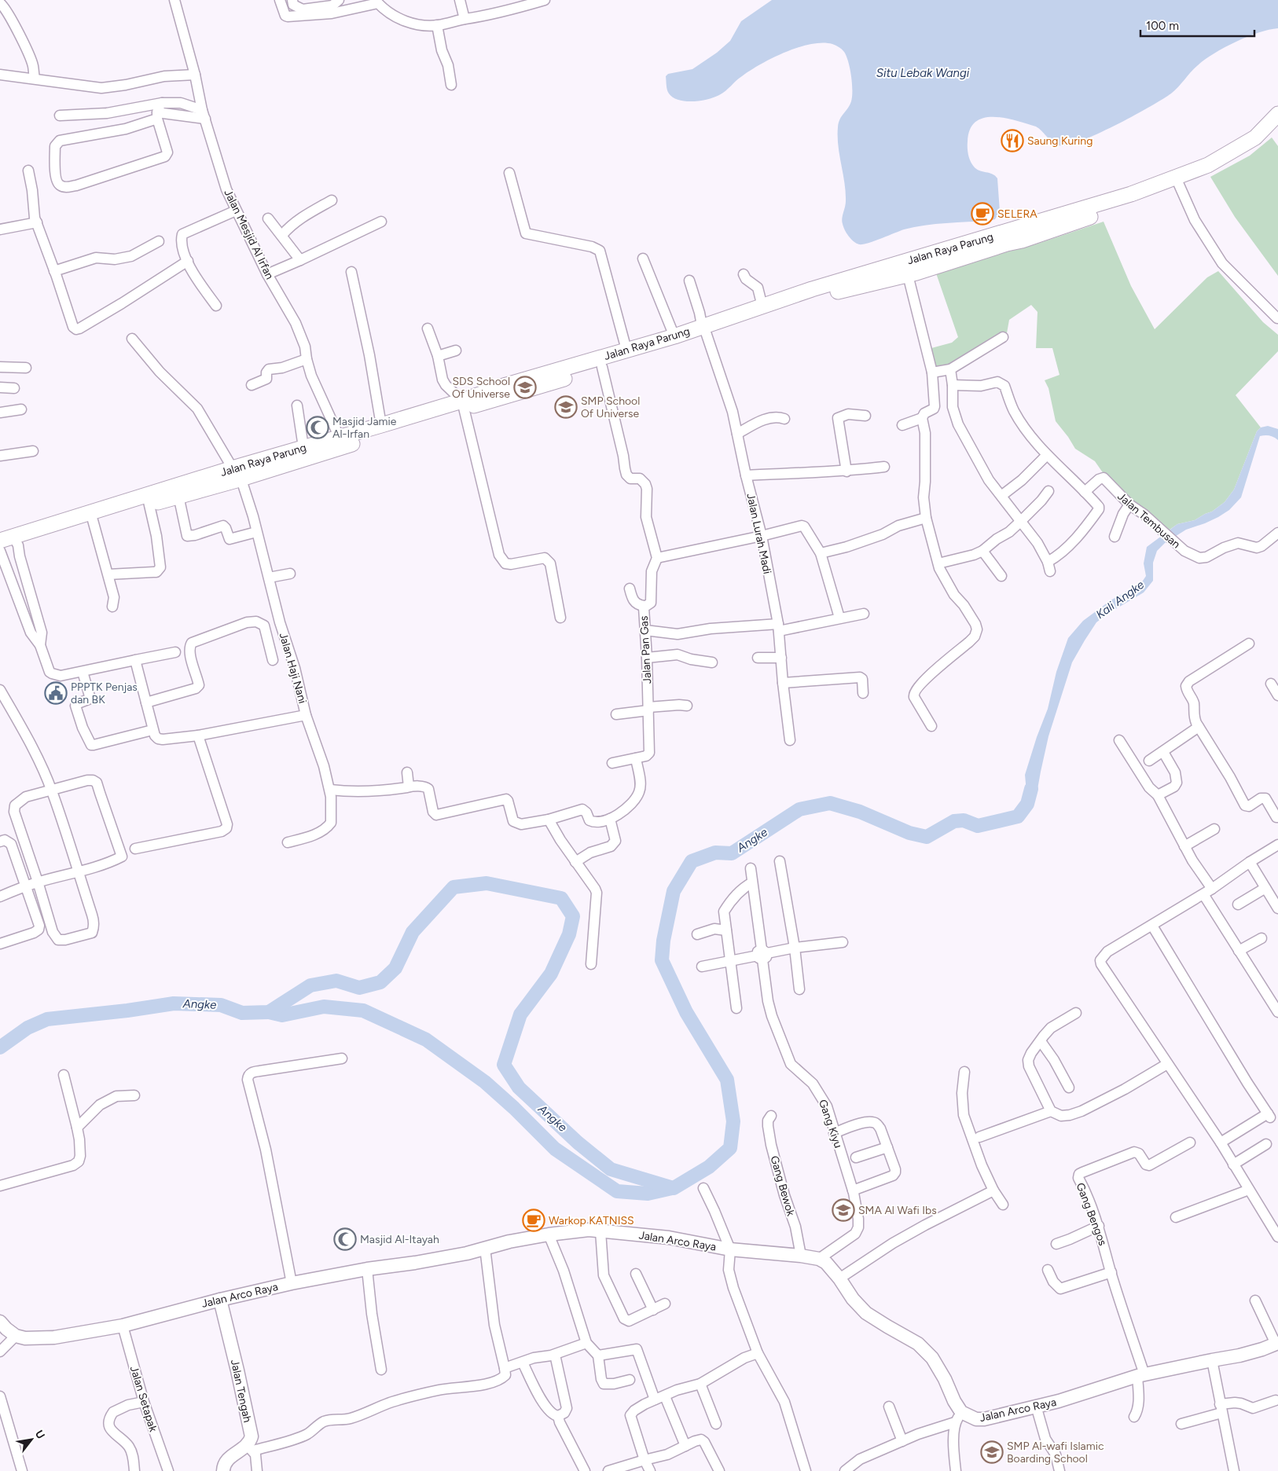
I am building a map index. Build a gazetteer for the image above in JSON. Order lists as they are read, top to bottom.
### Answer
{
  "streets": {
    "highway": ["Jalan Raya Parung"],
    "main road": ["Jalan Arco Raya", "Jalan Tengah"],
    "street": [
      "Jalan Mesjid Al Irfan",
      "Jalan Tembusan",
      "Jalan Lurah Madi",
      "Jalan Pan Gas",
      "Jalan Haji Nani",
      "Gang Kiyu",
      "Gang Bewok",
      "Gang Bengos",
      "Jalan Setapak"
    ]
  },
  "crossings": [
    ["Jalan Mesjid Al Irfan", "Jalan Raya Parung"],
    ["Jalan Raya Parung", "Jalan Lurah Madi"],
    ["Jalan Raya Parung", "Jalan Haji Nani"],
    ["Gang Kiyu", "Jalan Arco Raya"],
    ["Gang Bewok", "Jalan Arco Raya"],
    ["Gang Bengos", "Jalan Arco Raya"],
    ["Jalan Arco Raya", "Jalan Tengah"],
    ["Jalan Arco Raya", "Jalan Setapak"]
  ],
  "water": ["Situ Lebak Wangi", "Kali Angke", "Angke"],
  "places": {
    "restaurant": ["Saung Kuring"],
    "cafe": ["SELERA", "Warkop KATNISS"],
    "school or university": [
      "SDS School Of Universe",
      "SMP School Of Universe",
      "SMA Al Wafi Ibs",
      "SMP Al-wafi Islamic Boarding School"
    ],
    "mosque": ["Masjid Jamie Al-Irfan", "Masjid Al-Itayah"],
    "public building": ["PPPTK Penjas dan BK"]
  },
  "scale_bar": "100 m",
  "north": "top right"
}
